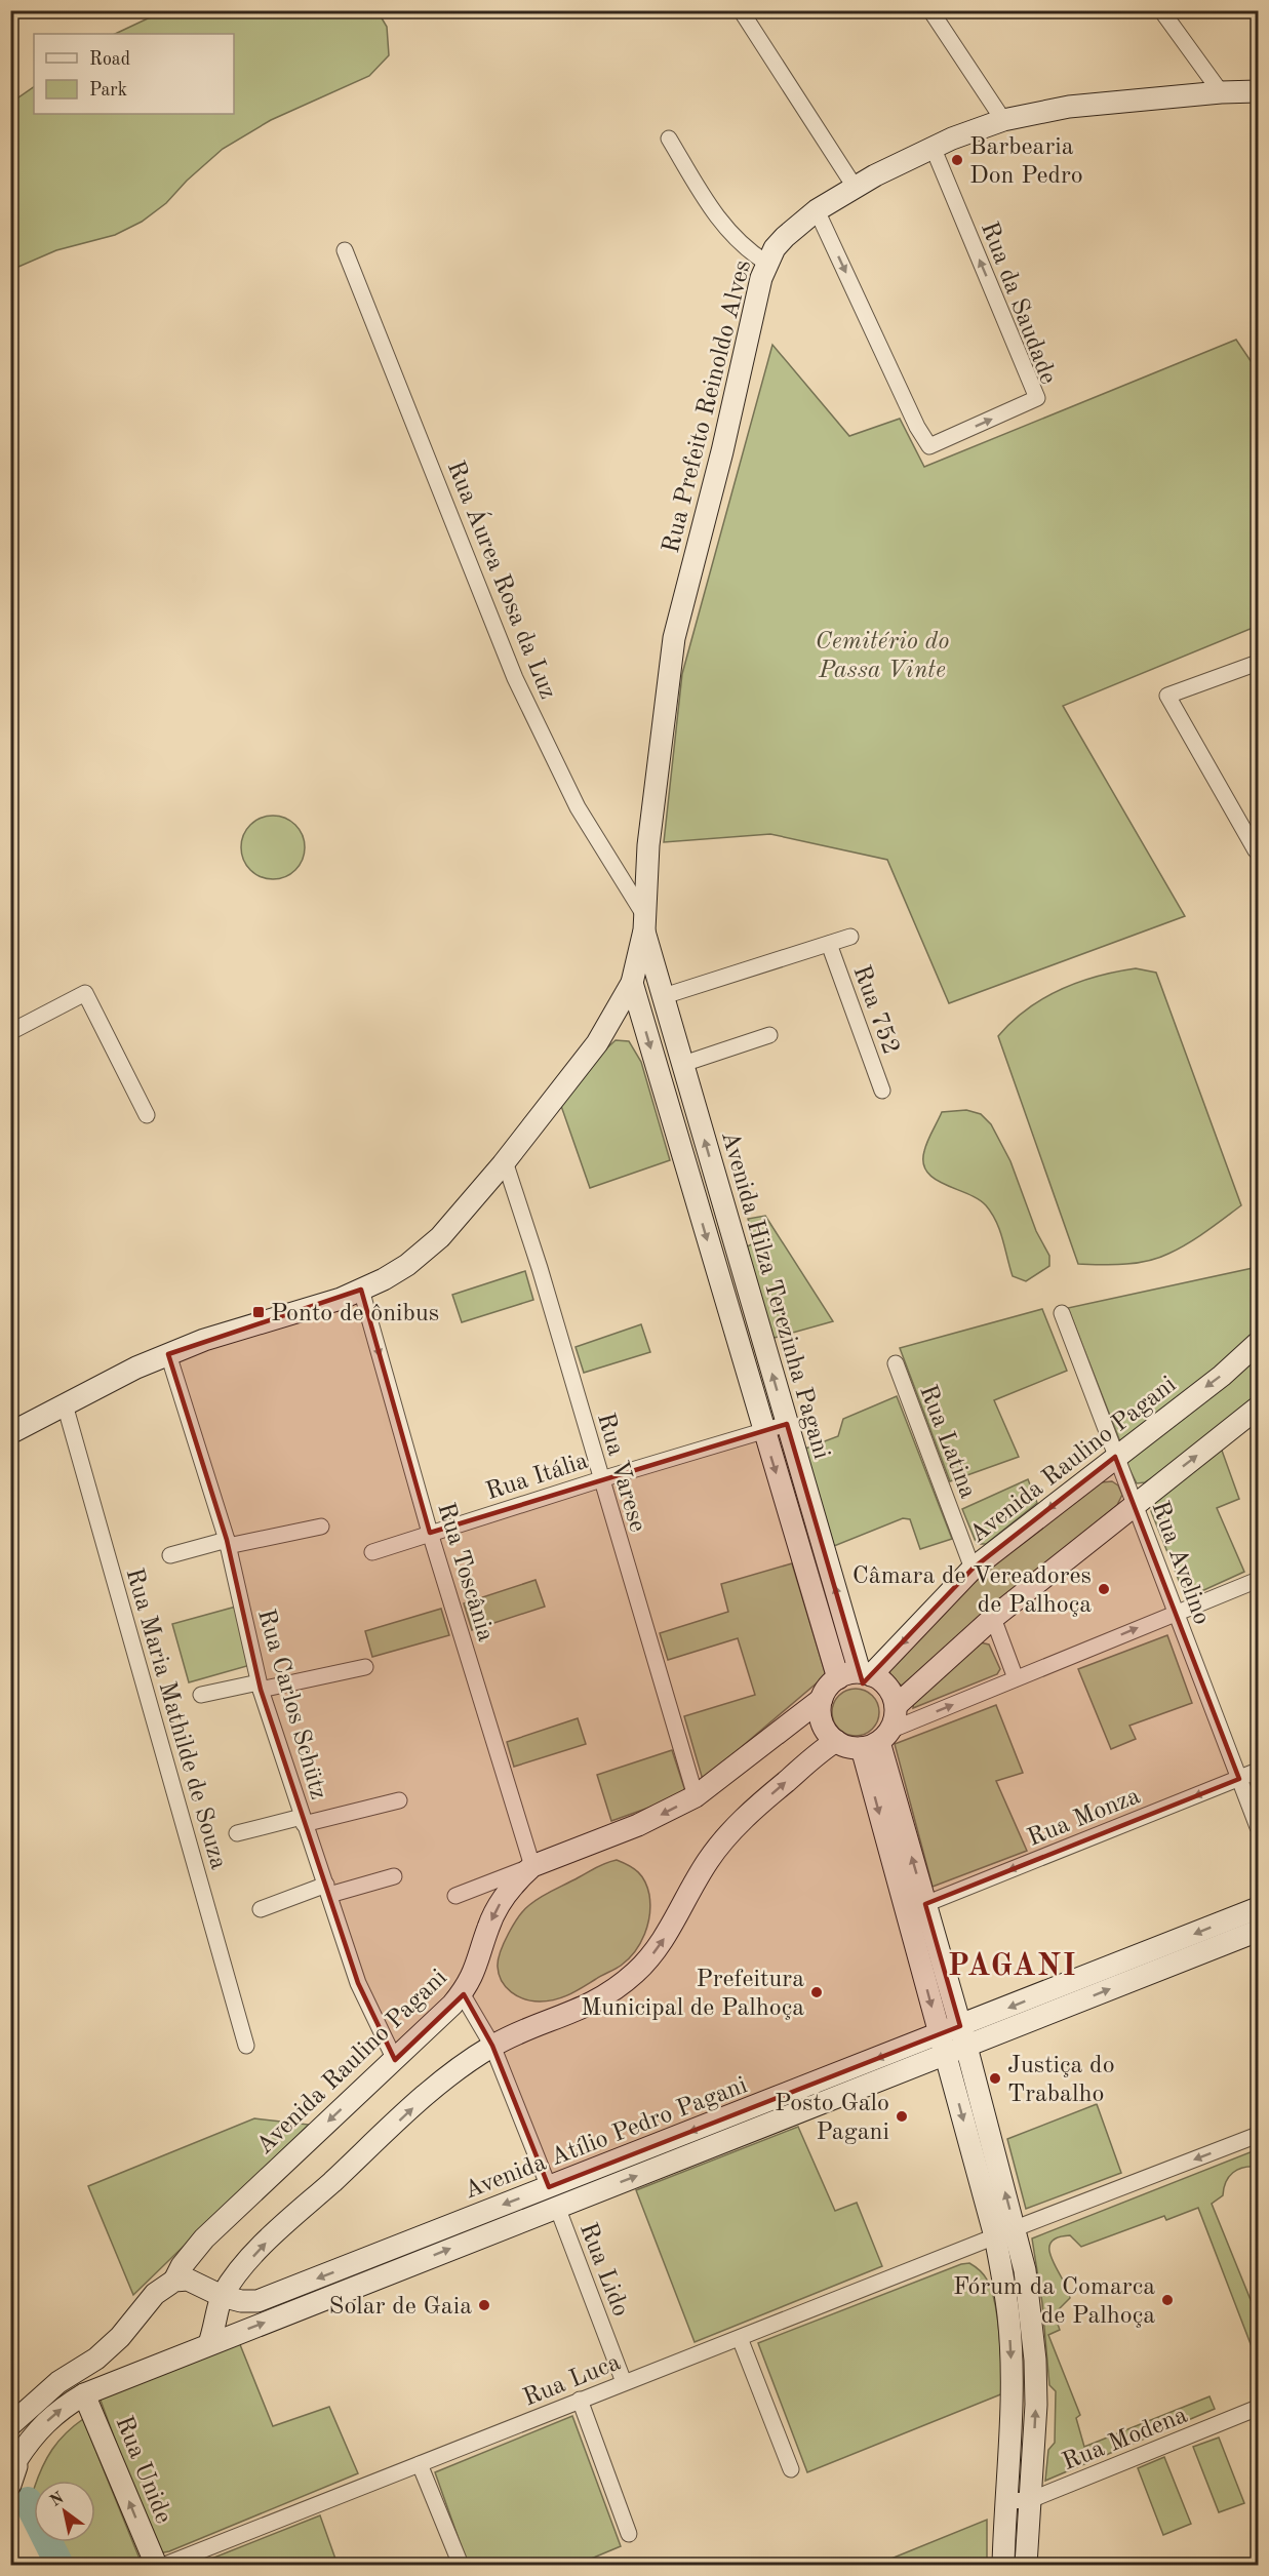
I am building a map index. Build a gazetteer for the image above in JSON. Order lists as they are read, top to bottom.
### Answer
{
  "streets": {
    "main road": [
      "Rua Prefeito Reinoldo Alves",
      "Avenida Hilza Terezinha Pagani",
      "Avenida Raulino Pagani",
      "Avenida Atílio Pedro Pagani",
      "Rua Unide"
    ],
    "street": [
      "Rua da Saudade",
      "Rua Áurea Rosa da Luz",
      "Rua 752",
      "Rua Latina",
      "Rua Varese",
      "Rua Itália",
      "Rua Avelino",
      "Rua Toscânia",
      "Rua Carlos Schütz",
      "Rua Maria Mathilde de Souza",
      "Rua Monza",
      "Rua Lido",
      "Rua Luca",
      "Rua Modena"
    ]
  },
  "crossings": [
    ["Rua da Saudade", "Rua Prefeito Reinoldo Alves"],
    ["Rua Prefeito Reinoldo Alves", "Rua Áurea Rosa da Luz"],
    ["Rua Prefeito Reinoldo Alves", "Avenida Hilza Terezinha Pagani"],
    ["Rua Áurea Rosa da Luz", "Avenida Hilza Terezinha Pagani"],
    ["Avenida Hilza Terezinha Pagani", "Avenida Raulino Pagani"],
    ["Avenida Hilza Terezinha Pagani", "Rua Itália"],
    ["Rua Latina", "Avenida Raulino Pagani"],
    ["Avenida Raulino Pagani", "Rua Varese"],
    ["Avenida Raulino Pagani", "Rua Avelino"],
    ["Avenida Raulino Pagani", "Rua Toscânia"],
    ["Avenida Raulino Pagani", "Rua Carlos Schütz"],
    ["Avenida Raulino Pagani", "Avenida Atílio Pedro Pagani"],
    ["Rua Varese", "Rua Itália"],
    ["Rua Itália", "Rua Toscânia"],
    ["Rua Avelino", "Rua Monza"],
    ["Avenida Atílio Pedro Pagani", "Rua Lido"],
    ["Avenida Atílio Pedro Pagani", "Rua Unide"],
    ["Rua Lido", "Rua Luca"]
  ],
  "one_way": ["Rua Toscânia", "Rua Monza", "Rua Unide"],
  "districts": ["PAGANI"],
  "parks": ["Cemitério do Passa Vinte"],
  "places": {
    "other": [
      "Barbearia Don Pedro",
      "Câmara de Vereadores de Palhoça",
      "Prefeitura Municipal de Palhoça",
      "Justiça do Trabalho",
      "Posto Galo Pagani",
      "Fórum da Comarca de Palhoça",
      "Solar de Gaia"
    ],
    "transit": ["Ponto de ônibus"]
  },
  "legend": ["Road", "Park"],
  "north": "top left"
}
